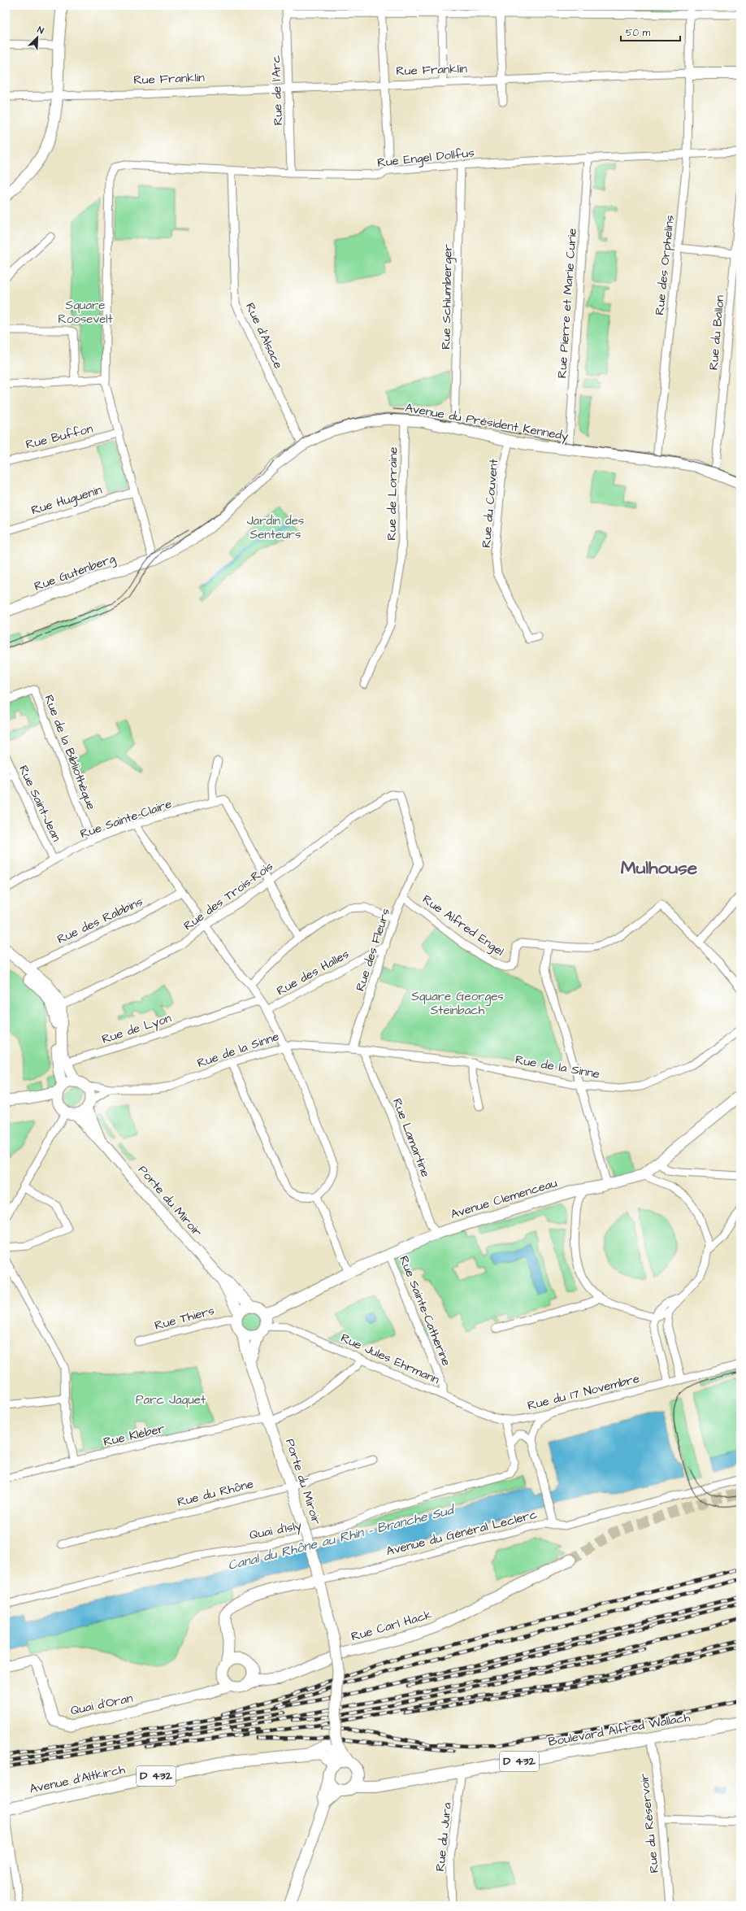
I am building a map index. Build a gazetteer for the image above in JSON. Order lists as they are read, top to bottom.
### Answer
{
  "streets": {
    "main road": [
      "Rue Franklin",
      "Boulevard Alfred Wallach",
      "D 432",
      "Avenue d'Altkirch"
    ],
    "street": [
      "Rue de l'Arc",
      "Rue Engel Dollfus",
      "Rue des Orphelins",
      "Rue Schlumberger",
      "Rue Pierre et Marie Curie",
      "Rue du Ballon",
      "Rue d'Alsace",
      "Avenue du Président Kennedy",
      "Rue Buffon",
      "Rue de Lorraine",
      "Rue Huguenin",
      "Rue du Couvent",
      "Rue Gutenberg",
      "Rue de la Bibliothèque",
      "Rue Saint-Jean",
      "Rue Sainte-Claire",
      "Rue des Trois-Rois",
      "Rue des Rabbins",
      "Rue Alfred Engel",
      "Rue des Fleurs",
      "Rue des Halles",
      "Rue de Lyon",
      "Rue de la Sinne",
      "Rue Lamartine",
      "Avenue Clemenceau",
      "Porte du Miroir",
      "Rue Sainte-Catherine",
      "Rue Thiers",
      "Rue Jules Ehrmann",
      "Rue du 17 Novembre",
      "Rue Kléber",
      "Rue du Rhône",
      "Quai d'Isly",
      "Avenue du Général Leclerc",
      "Rue Carl Hack",
      "Quai d'Oran",
      "Rue du Réservoir",
      "Rue du Jura"
    ]
  },
  "crossings": [
    ["Rue Franklin", "Rue de l'Arc"],
    ["Rue Franklin", "Rue des Orphelins"],
    ["Rue de l'Arc", "Rue Engel Dollfus"],
    ["Rue Engel Dollfus", "Rue des Orphelins"],
    ["Rue Engel Dollfus", "Rue Schlumberger"],
    ["Rue Engel Dollfus", "Rue Pierre et Marie Curie"],
    ["Rue Engel Dollfus", "Rue d'Alsace"],
    ["Rue des Orphelins", "Avenue du Président Kennedy"],
    ["Rue Schlumberger", "Avenue du Président Kennedy"],
    ["Rue Pierre et Marie Curie", "Avenue du Président Kennedy"],
    ["Rue du Ballon", "Avenue du Président Kennedy"],
    ["Rue d'Alsace", "Avenue du Président Kennedy"],
    ["Avenue du Président Kennedy", "Rue de Lorraine"],
    ["Avenue du Président Kennedy", "Rue du Couvent"],
    ["Avenue du Président Kennedy", "Rue Gutenberg"],
    ["Rue de la Bibliothèque", "Rue Sainte-Claire"],
    ["Rue Saint-Jean", "Rue Sainte-Claire"],
    ["Rue Sainte-Claire", "Rue des Trois-Rois"],
    ["Rue des Trois-Rois", "Rue des Fleurs"],
    ["Rue Alfred Engel", "Rue des Fleurs"],
    ["Rue des Fleurs", "Rue des Halles"],
    ["Rue des Fleurs", "Rue de la Sinne"],
    ["Rue de la Sinne", "Rue Lamartine"],
    ["Rue de la Sinne", "Porte du Miroir"],
    ["Rue Lamartine", "Avenue Clemenceau"],
    ["Avenue Clemenceau", "Porte du Miroir"],
    ["Avenue Clemenceau", "Rue Sainte-Catherine"],
    ["Avenue Clemenceau", "Rue Thiers"],
    ["Avenue Clemenceau", "Rue Jules Ehrmann"],
    ["Porte du Miroir", "Rue Thiers"],
    ["Porte du Miroir", "Rue Jules Ehrmann"],
    ["Porte du Miroir", "Rue Kléber"],
    ["Porte du Miroir", "Rue du Rhône"],
    ["Porte du Miroir", "Avenue du Général Leclerc"],
    ["Porte du Miroir", "Avenue d'Altkirch"],
    ["Rue Sainte-Catherine", "Rue Jules Ehrmann"],
    ["Rue Thiers", "Rue Jules Ehrmann"],
    ["Rue Jules Ehrmann", "Rue du 17 Novembre"],
    ["Rue Jules Ehrmann", "Rue Kléber"],
    ["Rue Jules Ehrmann", "Quai d'Isly"],
    ["Rue du 17 Novembre", "Quai d'Isly"],
    ["Rue Carl Hack", "Quai d'Oran"],
    ["Boulevard Alfred Wallach", "Avenue d'Altkirch"],
    ["Boulevard Alfred Wallach", "Rue du Réservoir"],
    ["Boulevard Alfred Wallach", "Rue du Jura"]
  ],
  "districts": ["Mulhouse"],
  "water": ["Canal du Rhône au Rhin - Branche Sud"],
  "parks": [
    "Square Roosevelt",
    "Jardin des Senteurs",
    "Square Georges Steinbach",
    "Parc Jaquet"
  ],
  "scale_bar": "50 m",
  "north": "top right"
}
